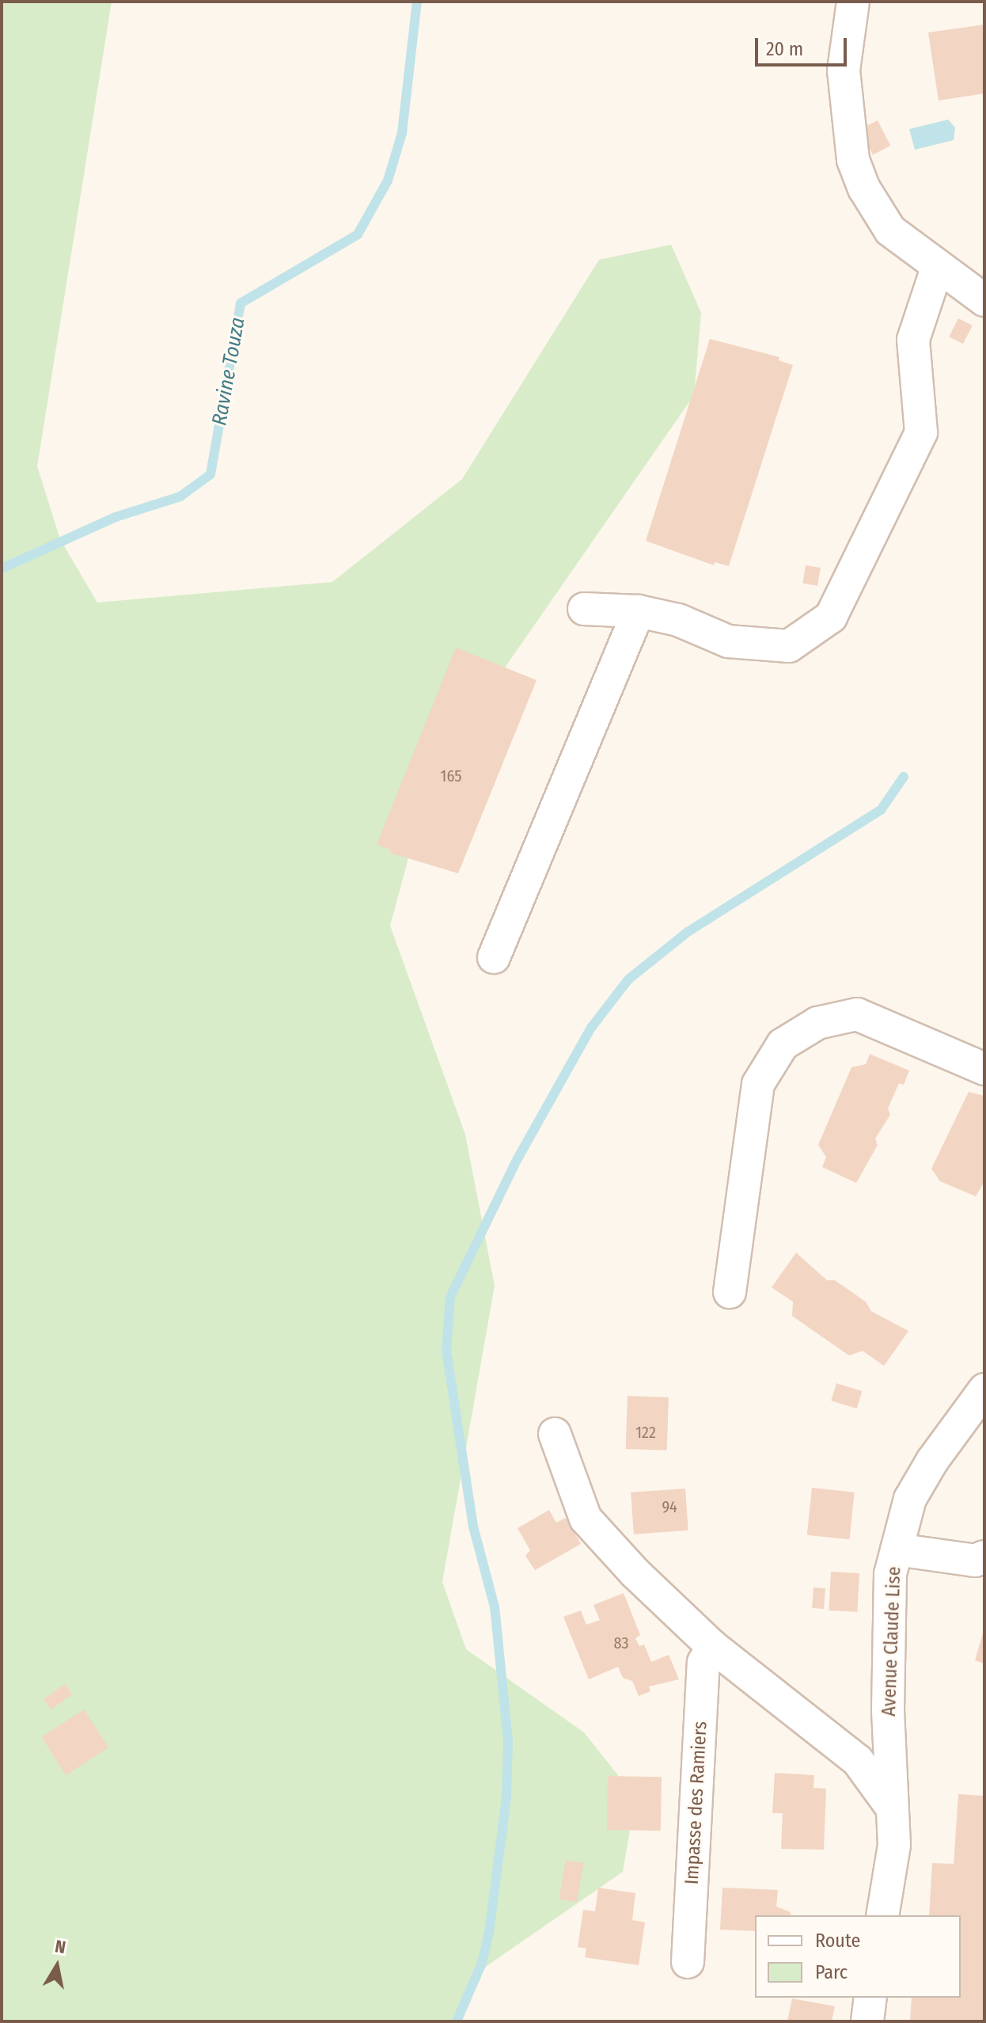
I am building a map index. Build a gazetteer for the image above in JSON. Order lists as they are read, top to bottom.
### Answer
{
  "streets": {
    "street": ["Avenue Claude Lise", "Impasse des Ramiers"]
  },
  "water": ["Ravine Touza"],
  "house_numbers": [
    "165",
    "122",
    "94",
    "83"
  ],
  "legend": ["Route", "Parc"],
  "scale_bar": "20 m",
  "north": "top"
}
